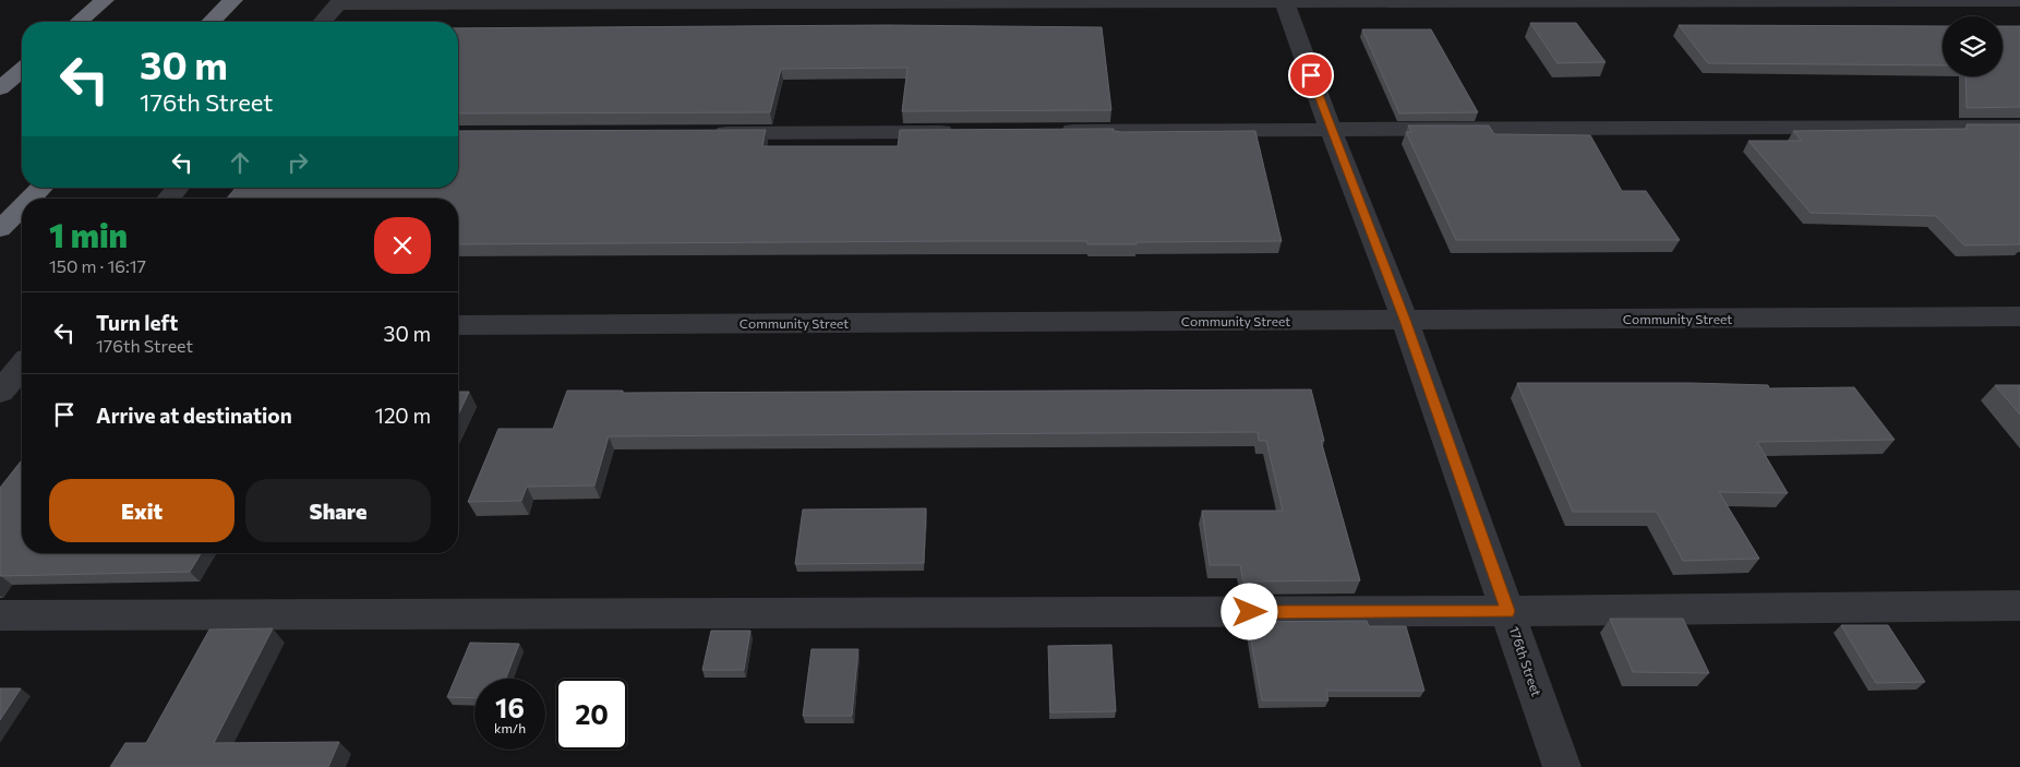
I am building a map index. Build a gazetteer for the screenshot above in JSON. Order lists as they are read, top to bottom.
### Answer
{
  "streets": {
    "street": ["Community Street", "176th Street"]
  },
  "crossings": [
    ["Community Street", "176th Street"]
  ],
  "page": {
    "turn": ["30 m", "176th Street"],
    "heading": ["1 min", "150 m · 16:17"],
    "list": [
      {
        "name": "Turn left",
        "note": "176th Street",
        "value": "30 m"
      },
      {
        "name": "Arrive at destination",
        "value": "120 m"
      }
    ],
    "buttons": ["Exit", "Share"],
    "speed": "16 km/h",
    "limit": "20"
  }
}
